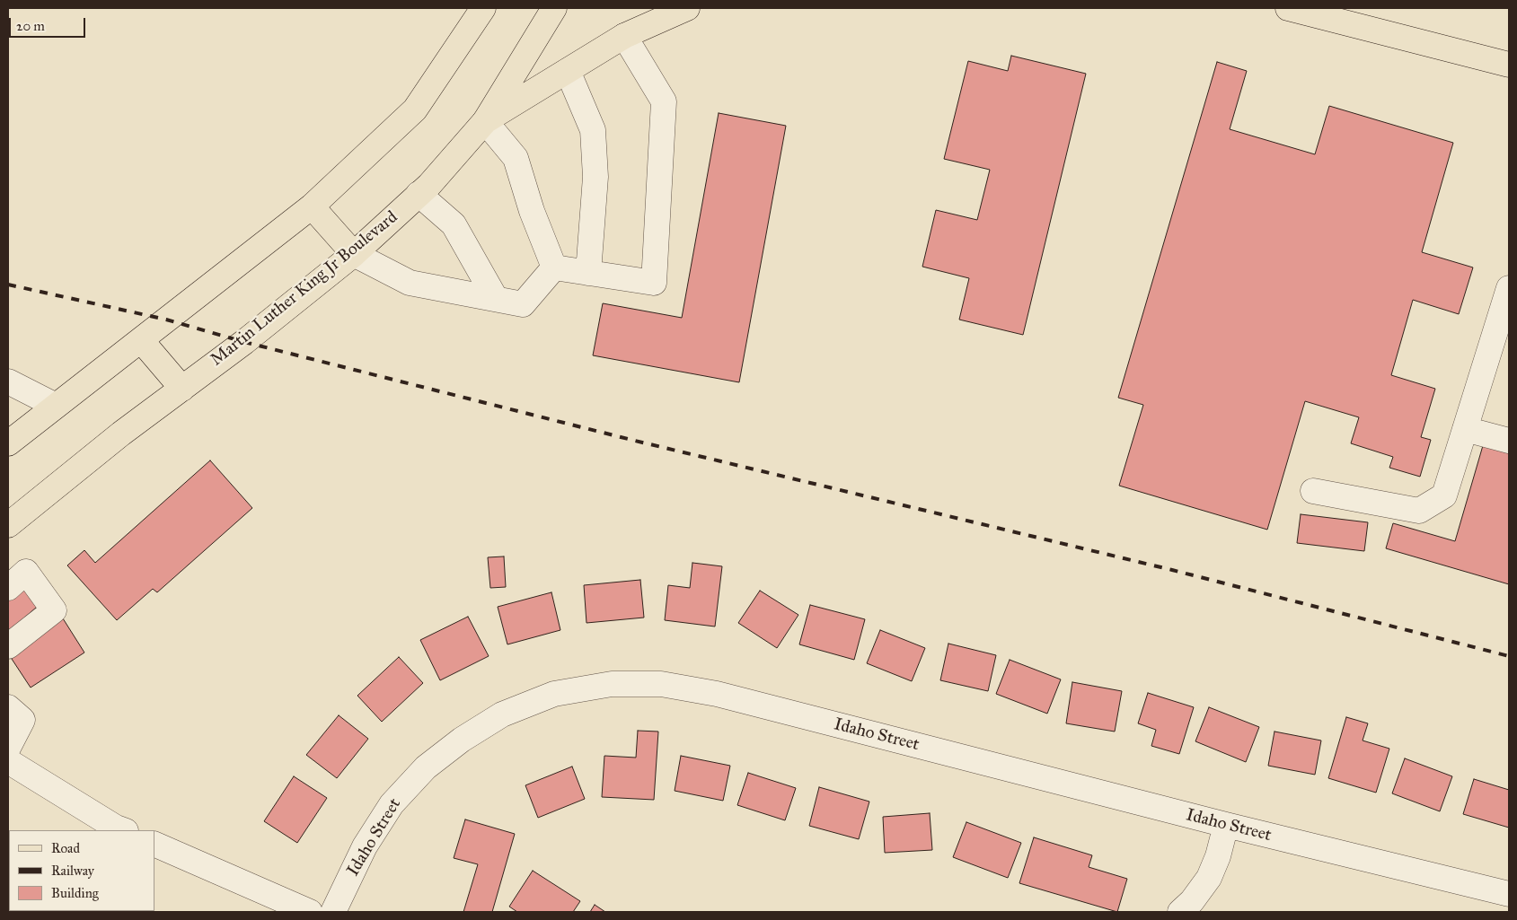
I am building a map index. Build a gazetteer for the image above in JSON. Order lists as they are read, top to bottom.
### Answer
{
  "streets": {
    "main road": ["Martin Luther King Jr Boulevard"],
    "street": ["Idaho Street"]
  },
  "legend": ["Road", "Railway", "Building"],
  "scale_bar": "20 m"
}
